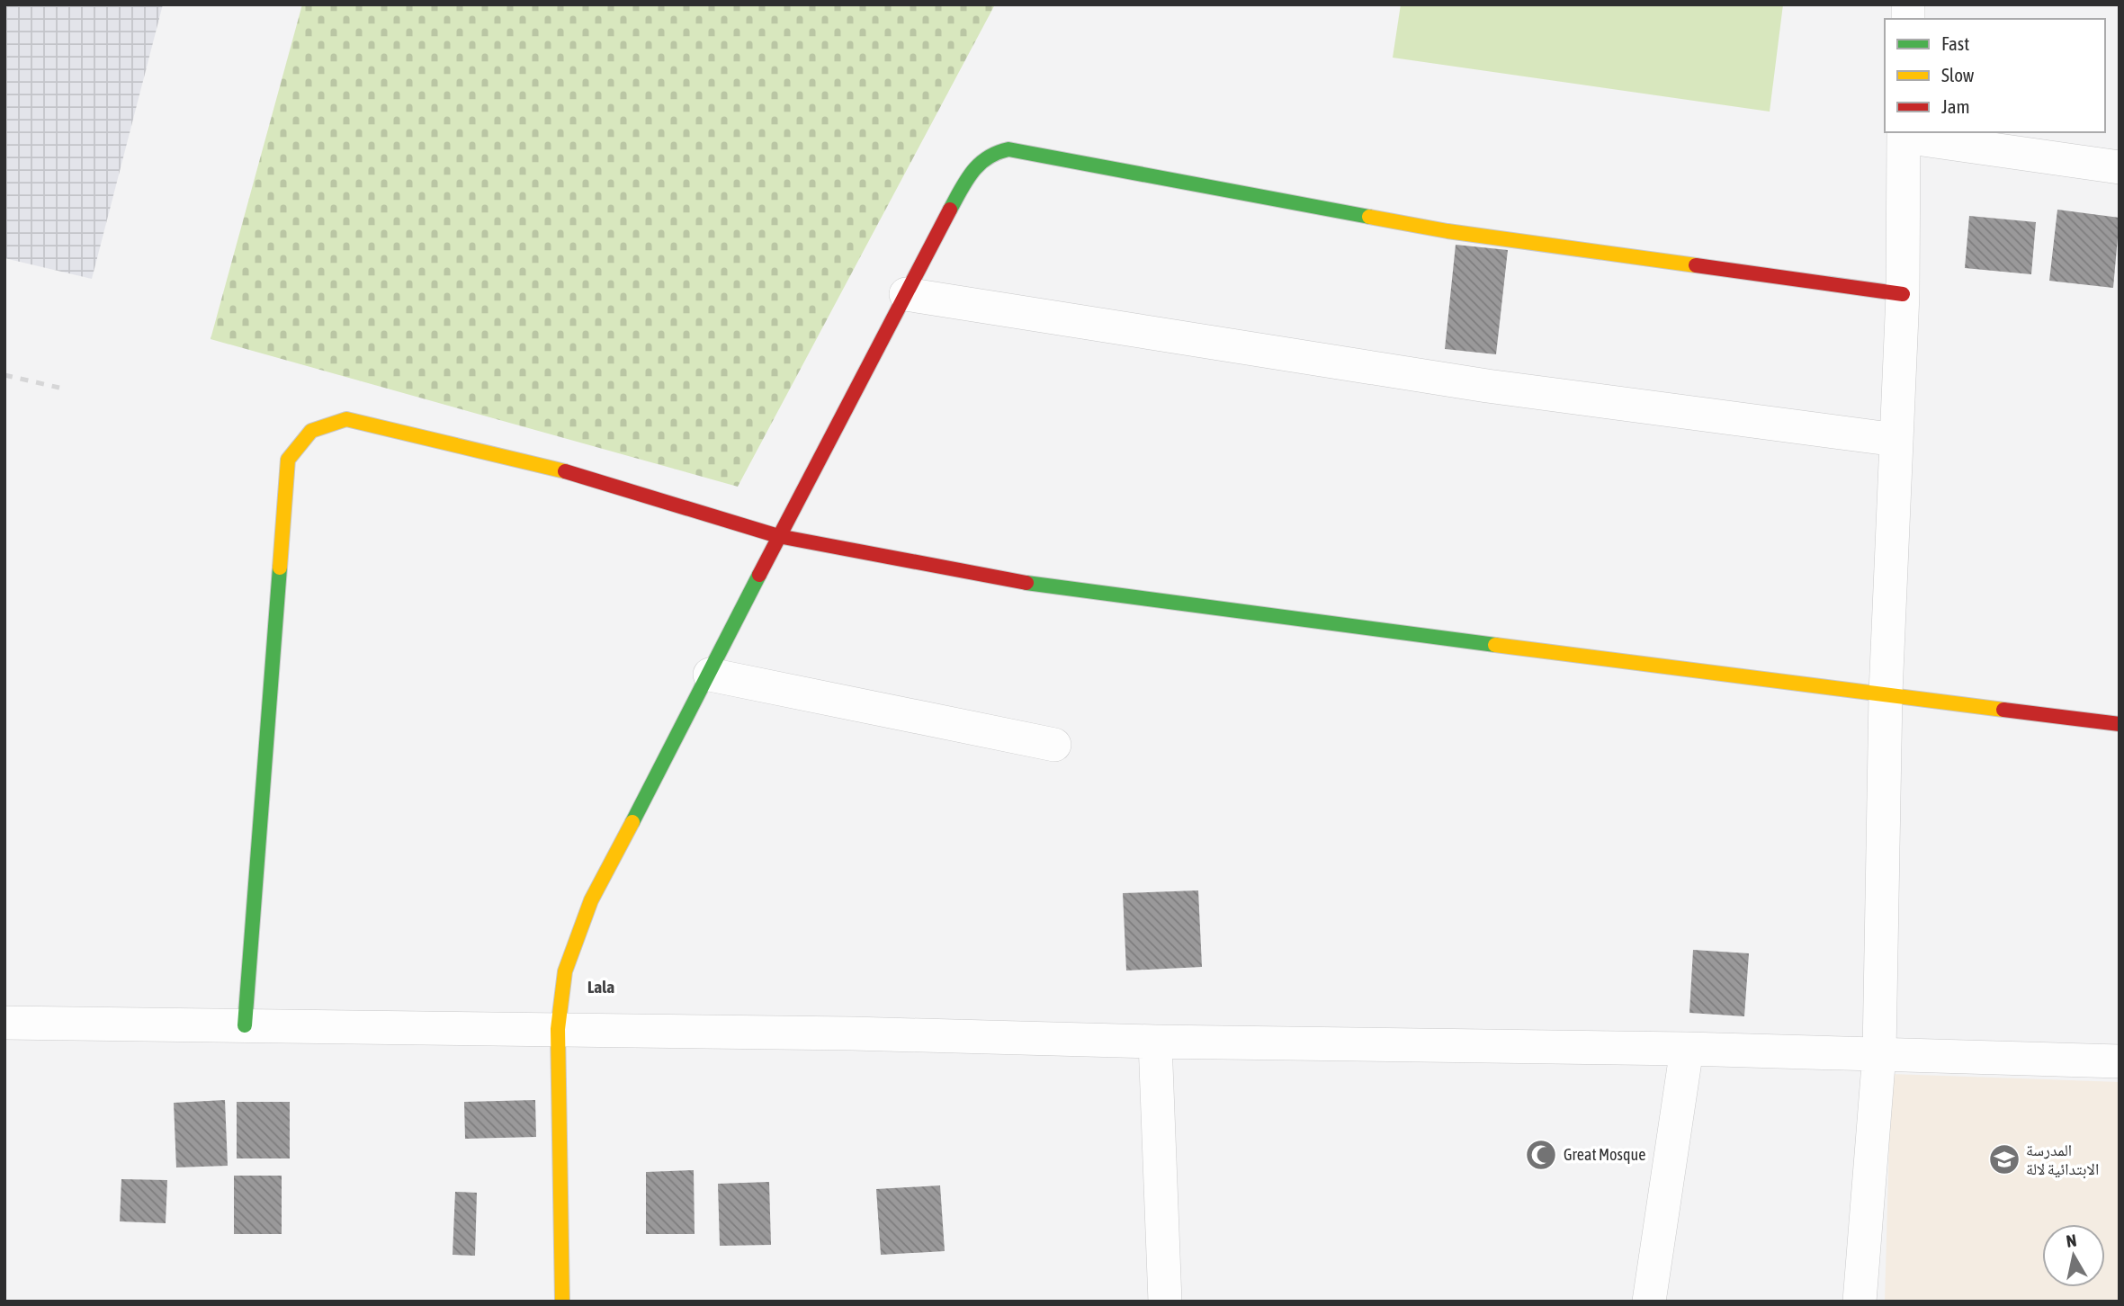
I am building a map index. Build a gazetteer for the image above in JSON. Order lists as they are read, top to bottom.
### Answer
{
  "districts": ["Lala"],
  "places": {
    "mosque": ["Great Mosque"],
    "school or university": ["المدرسة الابتدائية لالة"]
  },
  "legend": ["Fast", "Slow", "Jam"],
  "north": "top"
}
